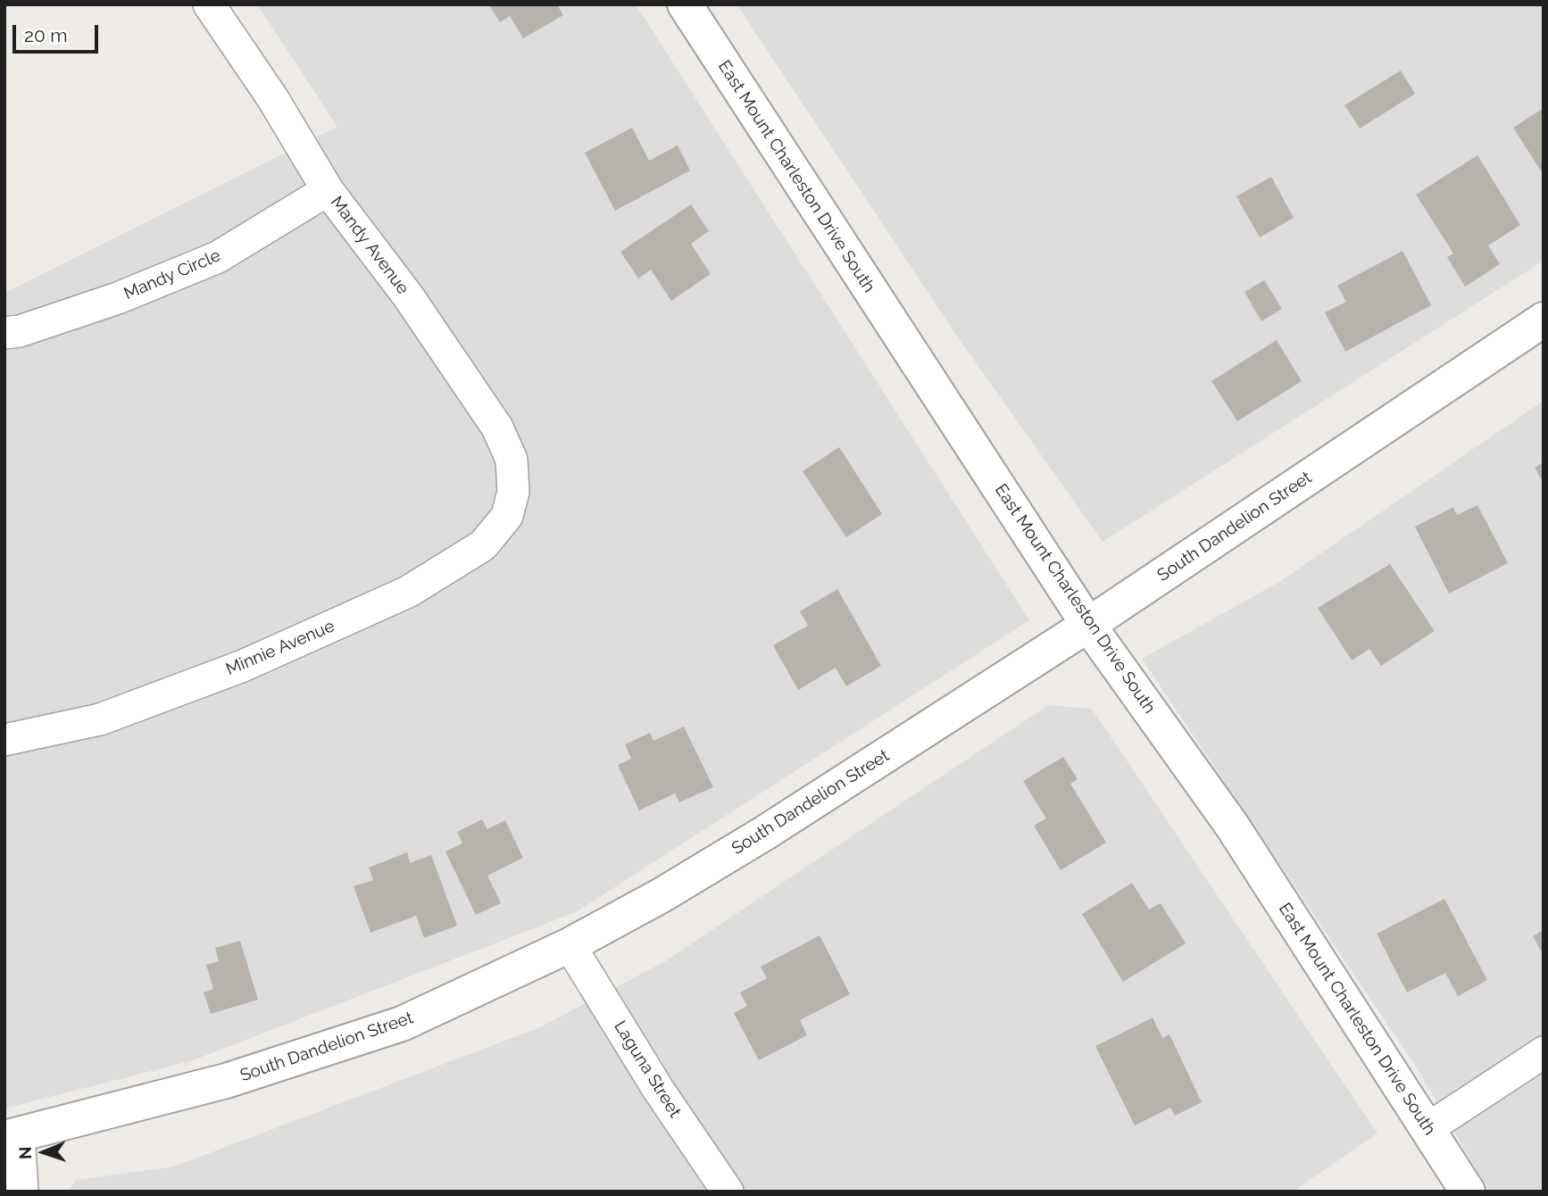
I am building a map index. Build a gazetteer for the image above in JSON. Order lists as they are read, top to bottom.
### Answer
{
  "streets": {
    "street": [
      "East Mount Charleston Drive South",
      "Mandy Avenue",
      "Mandy Circle",
      "South Dandelion Street",
      "Minnie Avenue",
      "Laguna Street"
    ]
  },
  "crossings": [
    ["East Mount Charleston Drive South", "South Dandelion Street"],
    ["Mandy Avenue", "Mandy Circle"],
    ["Mandy Avenue", "Minnie Avenue"],
    ["South Dandelion Street", "Laguna Street"]
  ],
  "scale_bar": "20 m",
  "north": "left"
}
